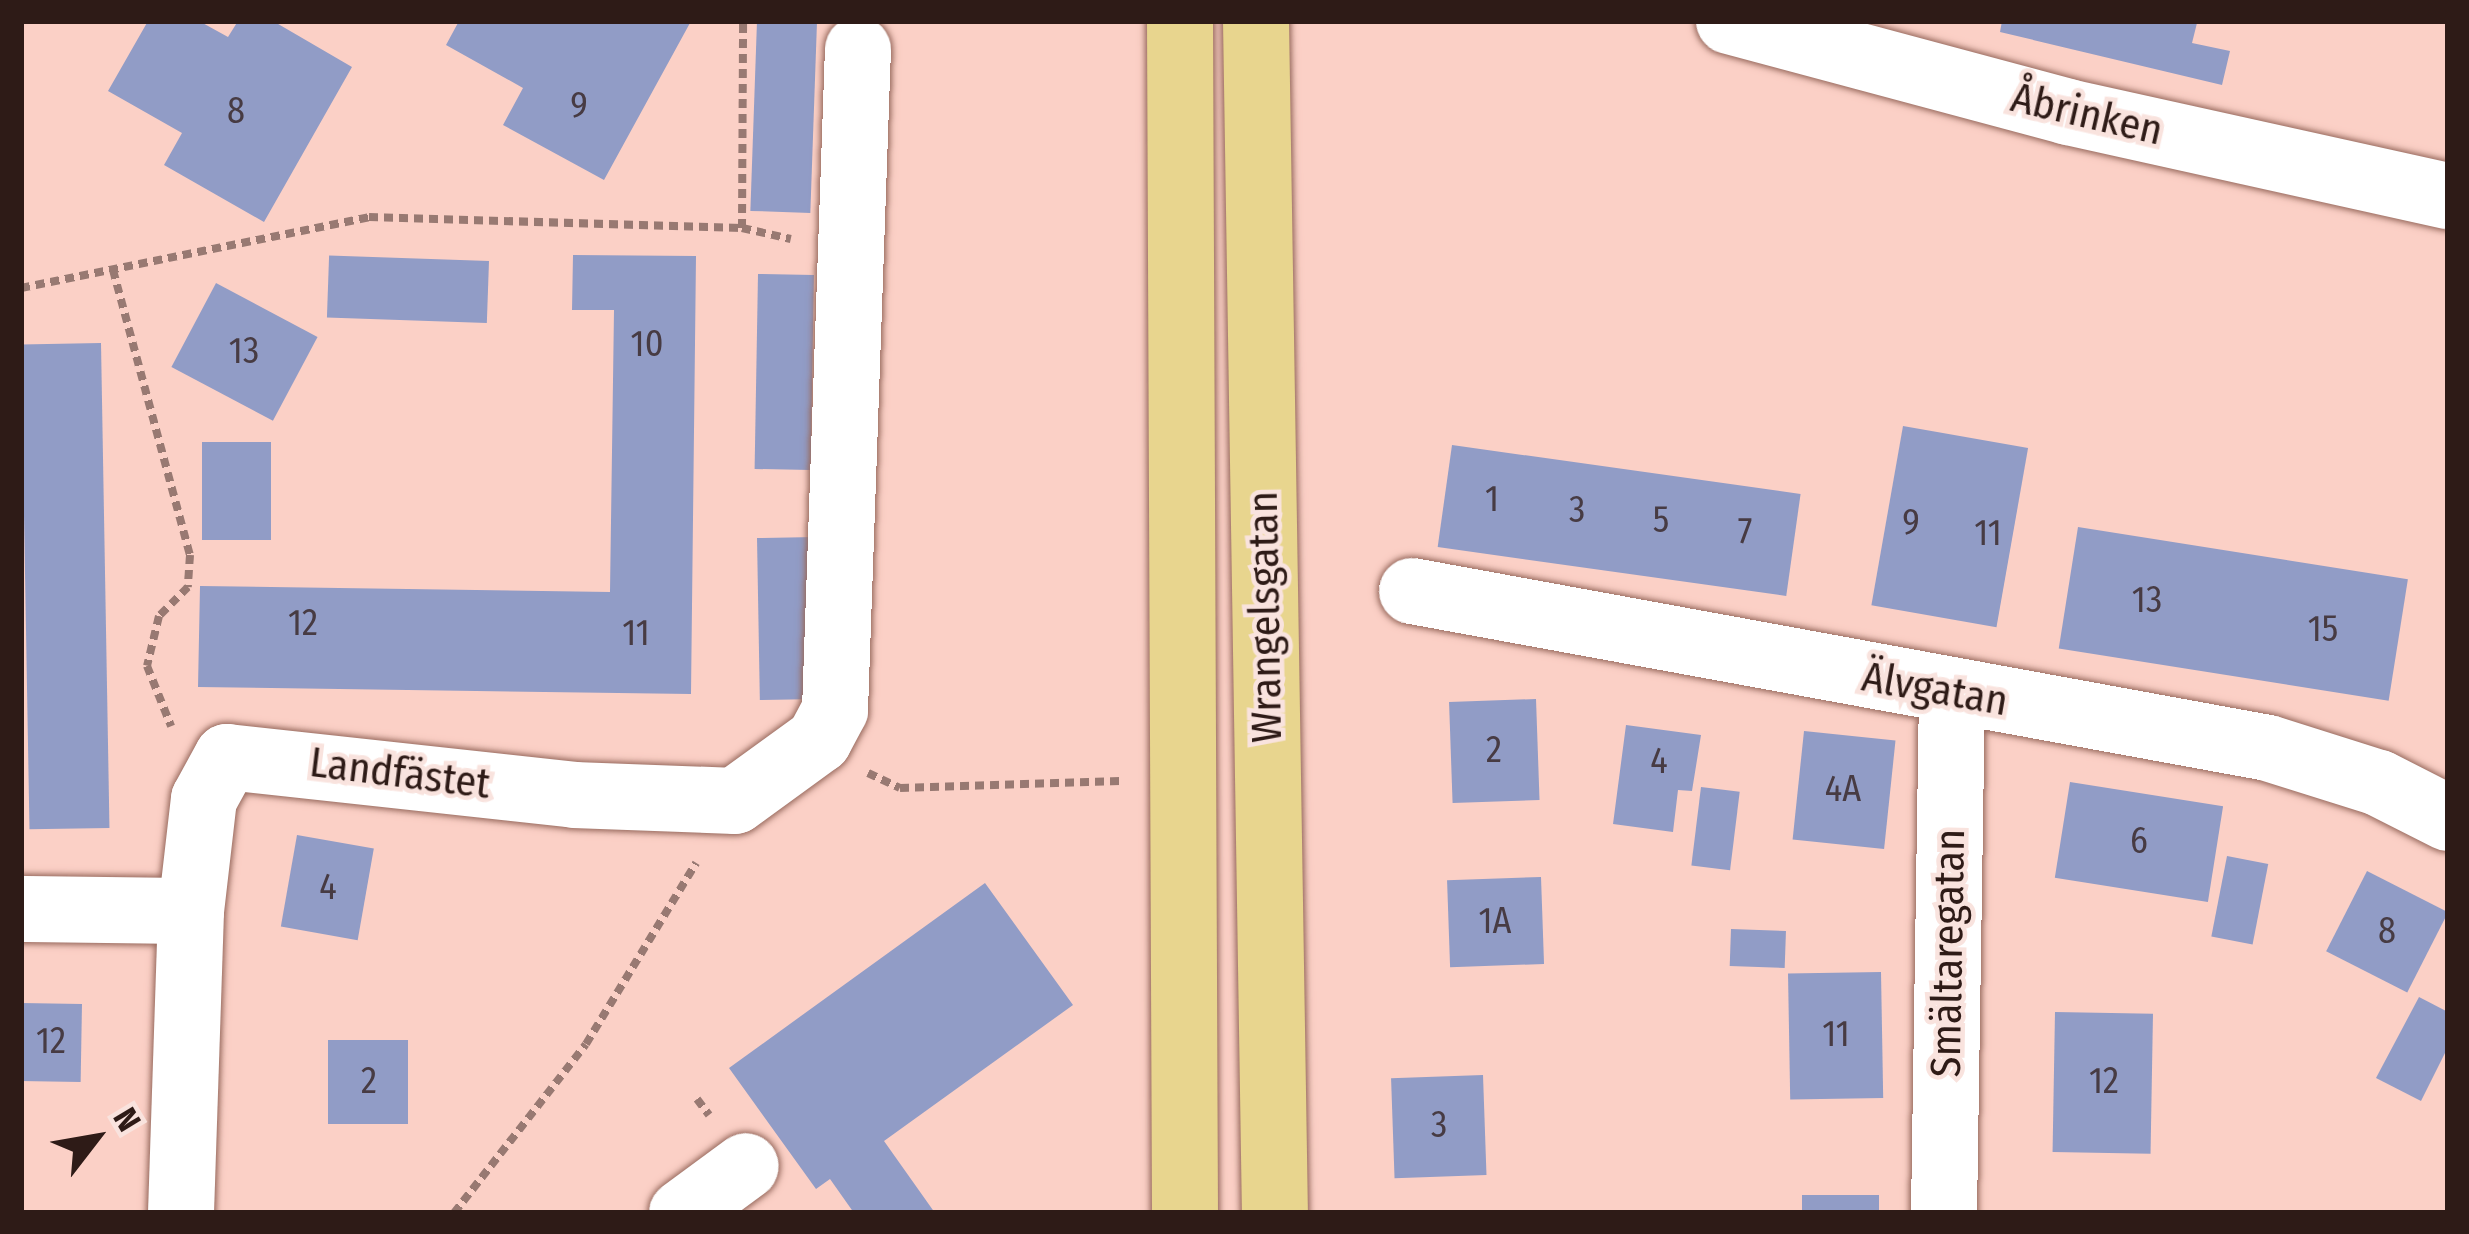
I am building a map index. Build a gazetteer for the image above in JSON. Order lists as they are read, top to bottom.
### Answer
{
  "streets": {
    "main road": ["Wrangelsgatan"],
    "street": [
      "Åbrinken",
      "Älvgatan",
      "Landfästet",
      "Smältaregatan"
    ]
  },
  "crossings": [
    ["Älvgatan", "Smältaregatan"]
  ],
  "house_numbers": [
    "9",
    "8",
    "10",
    "13",
    "1",
    "3",
    "5",
    "9",
    "7",
    "11",
    "13",
    "12",
    "15",
    "11",
    "2",
    "4",
    "4A",
    "6",
    "4",
    "1A",
    "8",
    "11",
    "12",
    "2",
    "12",
    "3"
  ],
  "north": "top right"
}
